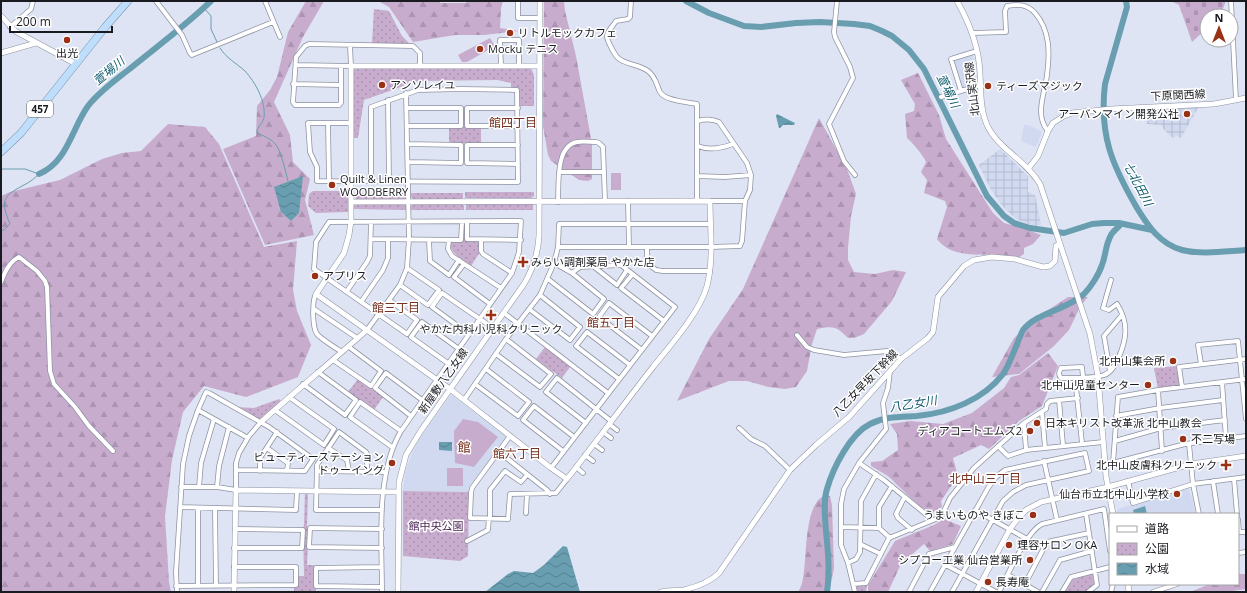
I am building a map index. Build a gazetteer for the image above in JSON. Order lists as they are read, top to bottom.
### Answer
{
  "streets": {
    "highway": ["457"],
    "street": [
      "北山実沢線",
      "下原関西線",
      "新屋敷八乙女線",
      "八乙女早坂下幹線"
    ]
  },
  "crossings": [
    ["北山実沢線", "八乙女早坂下幹線"]
  ],
  "districts": [
    "館四丁目",
    "館三丁目",
    "館五丁目",
    "館",
    "館六丁目",
    "北中山三丁目"
  ],
  "water": ["萱場川", "七北田川", "八乙女川"],
  "parks": ["館中央公園"],
  "places": {
    "other": [
      "リトルモックカフェ",
      "出光",
      "Mocku テニス",
      "アンソレイユ",
      "ティーズマジック",
      "アーバンマイン開発公社",
      "Quilt & Linen WOODBERRY",
      "アプリス",
      "北中山集会所",
      "北中山児童センター",
      "日本キリスト改革派 北中山教会",
      "ディアコートエムズ2",
      "不二写場",
      "ビューティーステーション ドゥーイング",
      "仙台市立北中山小学校",
      "うまいものや きぼこ",
      "理容サロン OKA",
      "シプコー工業 仙台営業所",
      "長寿庵"
    ],
    "health": ["みらい調剤薬局 やかた店", "やかた内科小児科クリニック", "北中山皮膚科クリニック"]
  },
  "legend": ["道路", "公園", "水域"],
  "scale_bar": "200 m",
  "north": "top"
}
